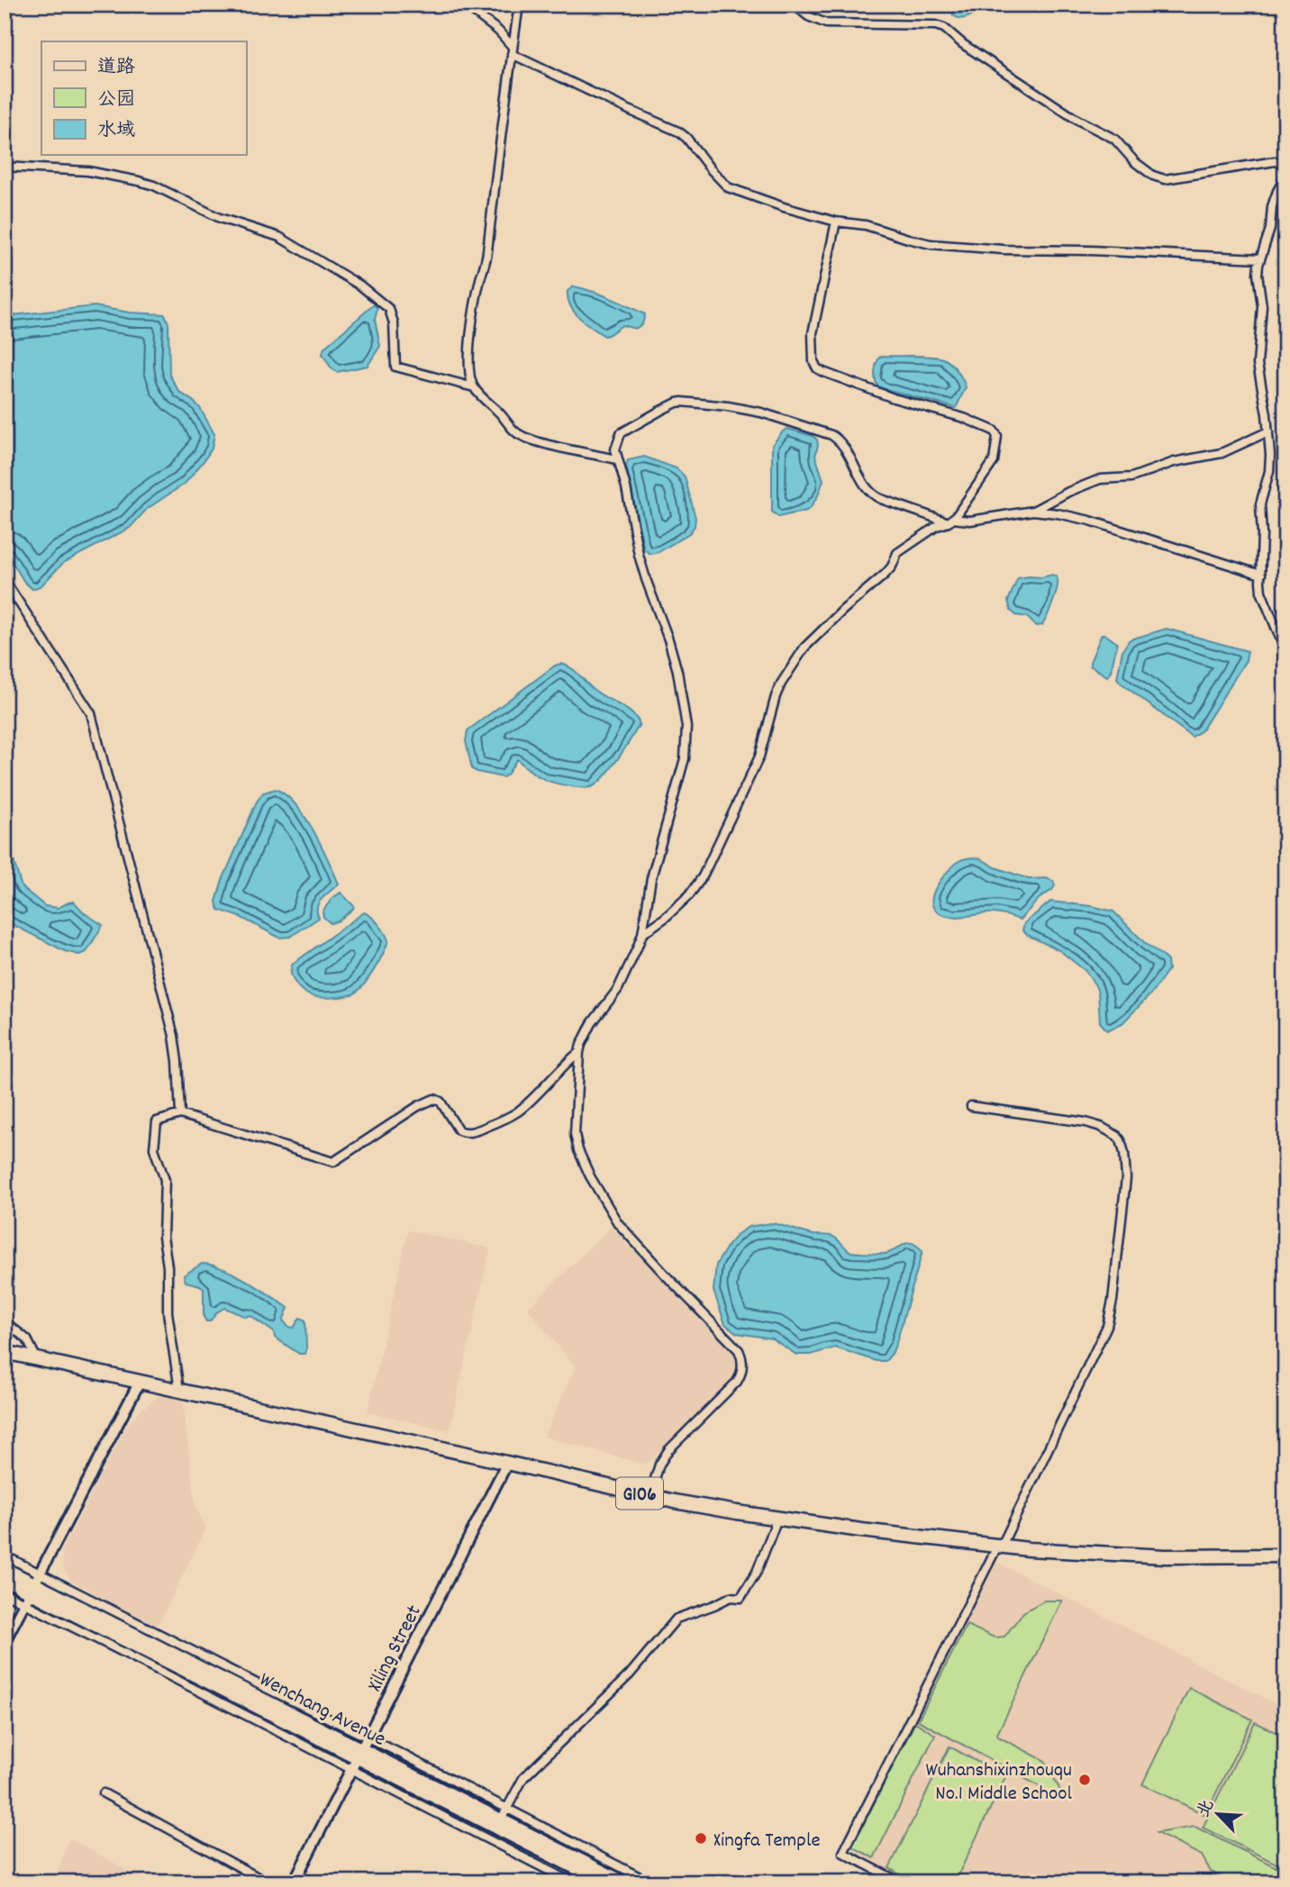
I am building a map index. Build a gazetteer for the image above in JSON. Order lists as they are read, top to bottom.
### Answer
{
  "streets": {
    "highway": ["G106"],
    "main road": ["Wenchang Avenue"],
    "street": ["Xiling Street"]
  },
  "crossings": [
    ["G106", "Xiling Street"],
    ["Xiling Street", "Wenchang Avenue"]
  ],
  "places": ["Wuhanshixinzhouqu No.1 Middle School", "Xingfa Temple"],
  "legend": ["道路", "公园", "水域"],
  "north": "top left"
}
